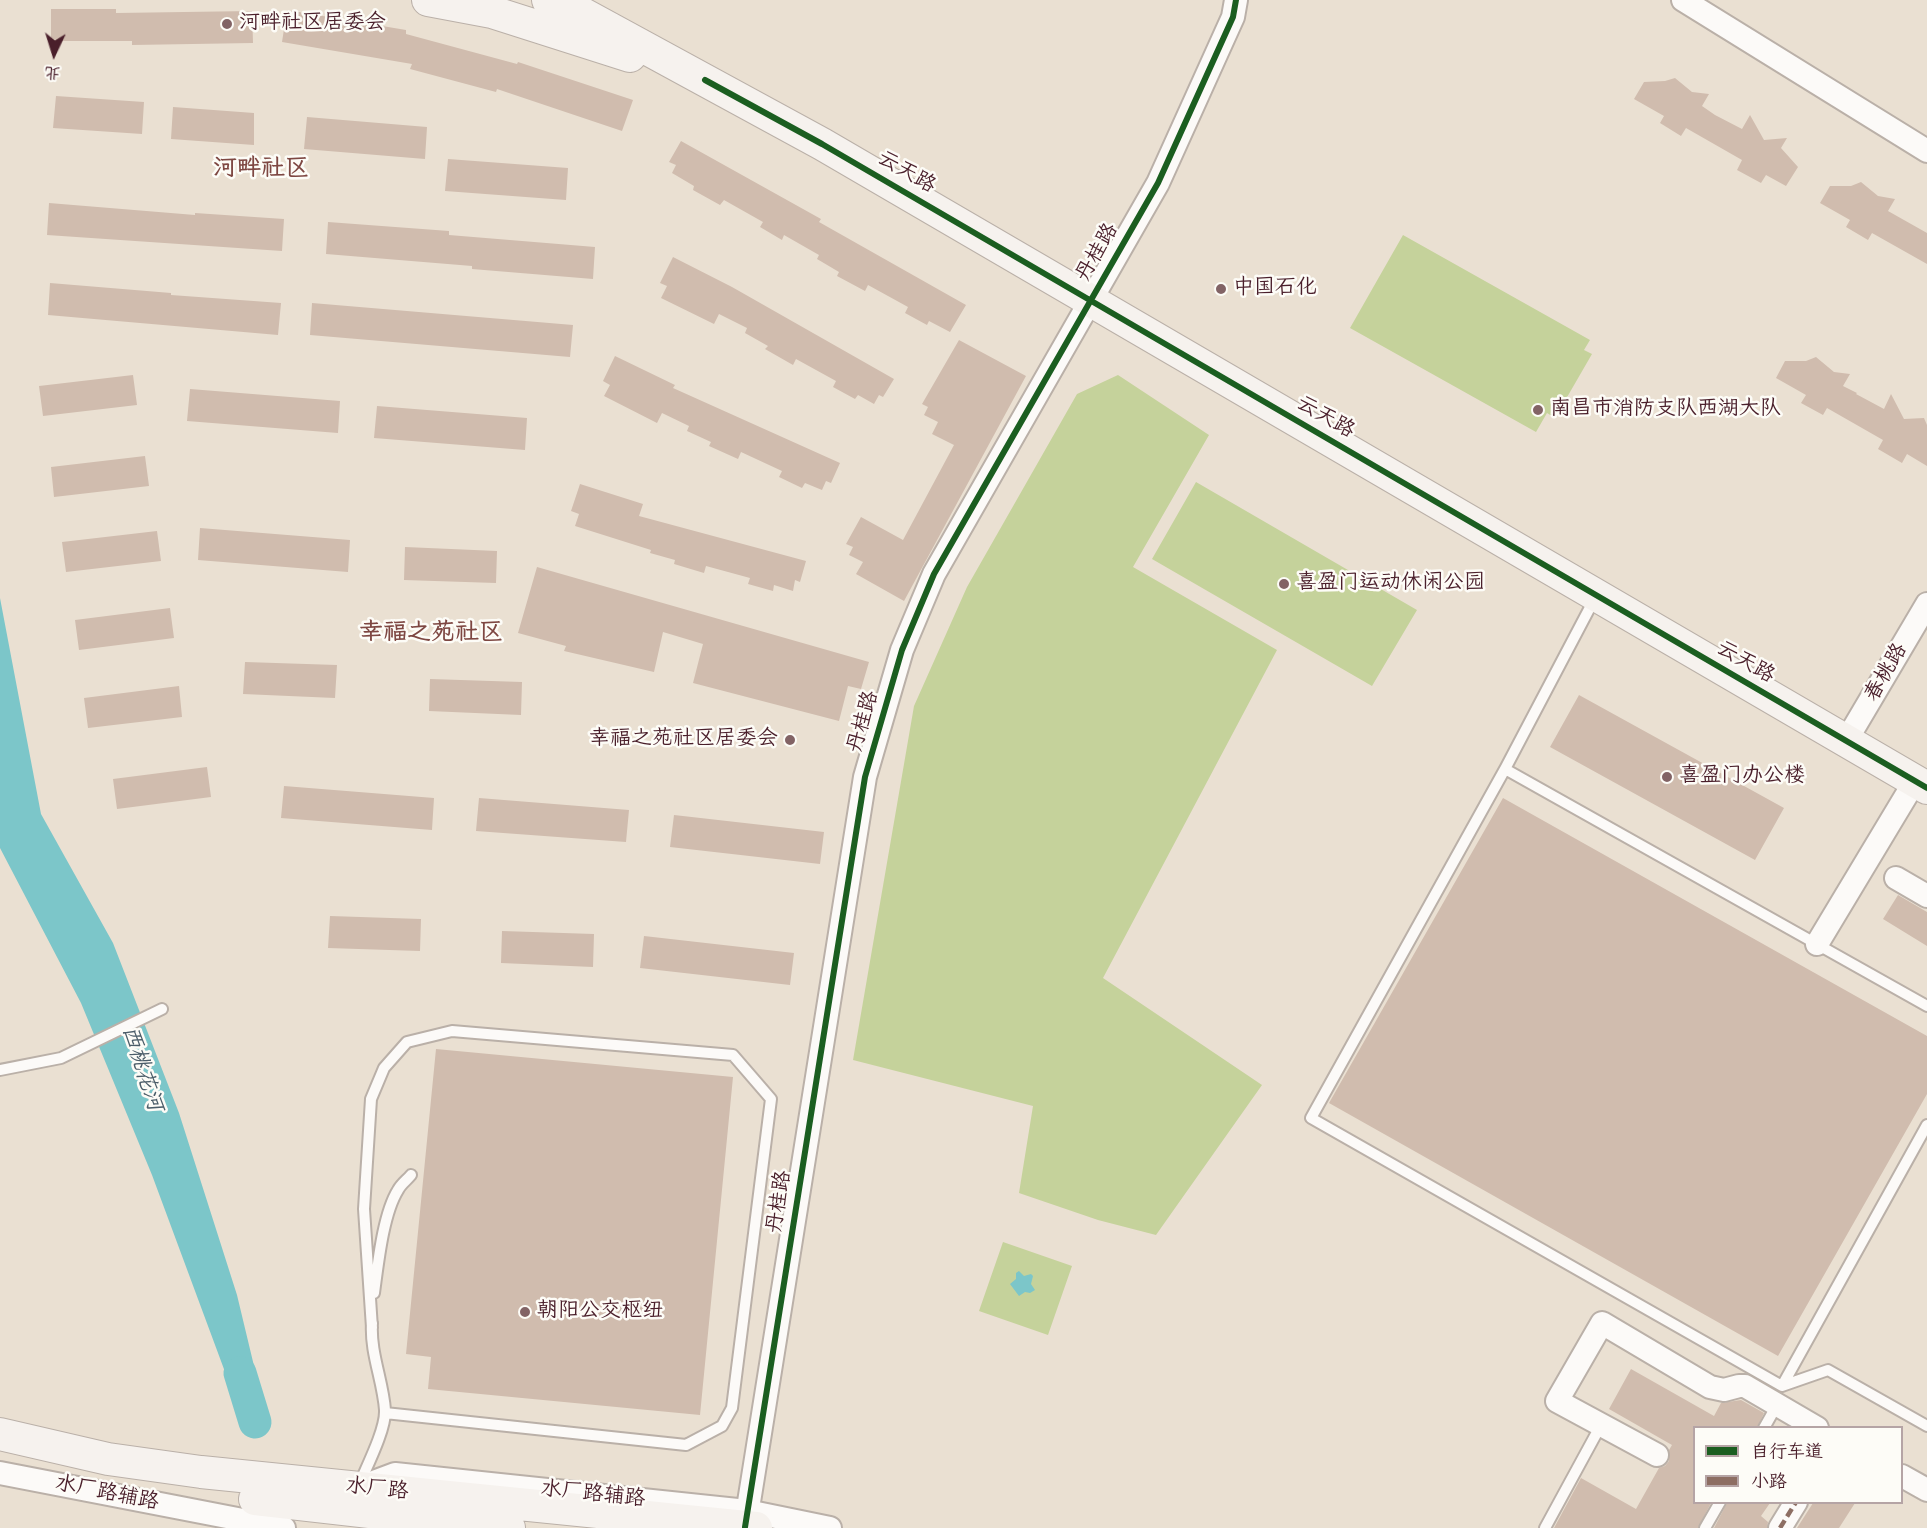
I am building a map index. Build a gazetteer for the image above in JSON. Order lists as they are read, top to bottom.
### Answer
{
  "streets": {
    "street": [
      "云天路",
      "丹桂路",
      "春桃路",
      "水厂路",
      "水厂路辅路"
    ]
  },
  "crossings": [
    ["云天路", "丹桂路"],
    ["云天路", "春桃路"],
    ["丹桂路", "水厂路"]
  ],
  "districts": ["河畔社区", "幸福之苑社区"],
  "water": ["西桃花河"],
  "places": [
    "河畔社区居委会",
    "中国石化",
    "南昌市消防支队西湖大队",
    "喜盈门运动休闲公园",
    "幸福之苑社区居委会",
    "喜盈门办公楼",
    "朝阳公交枢纽"
  ],
  "legend": ["自行车道", "小路"],
  "north": "bottom"
}
